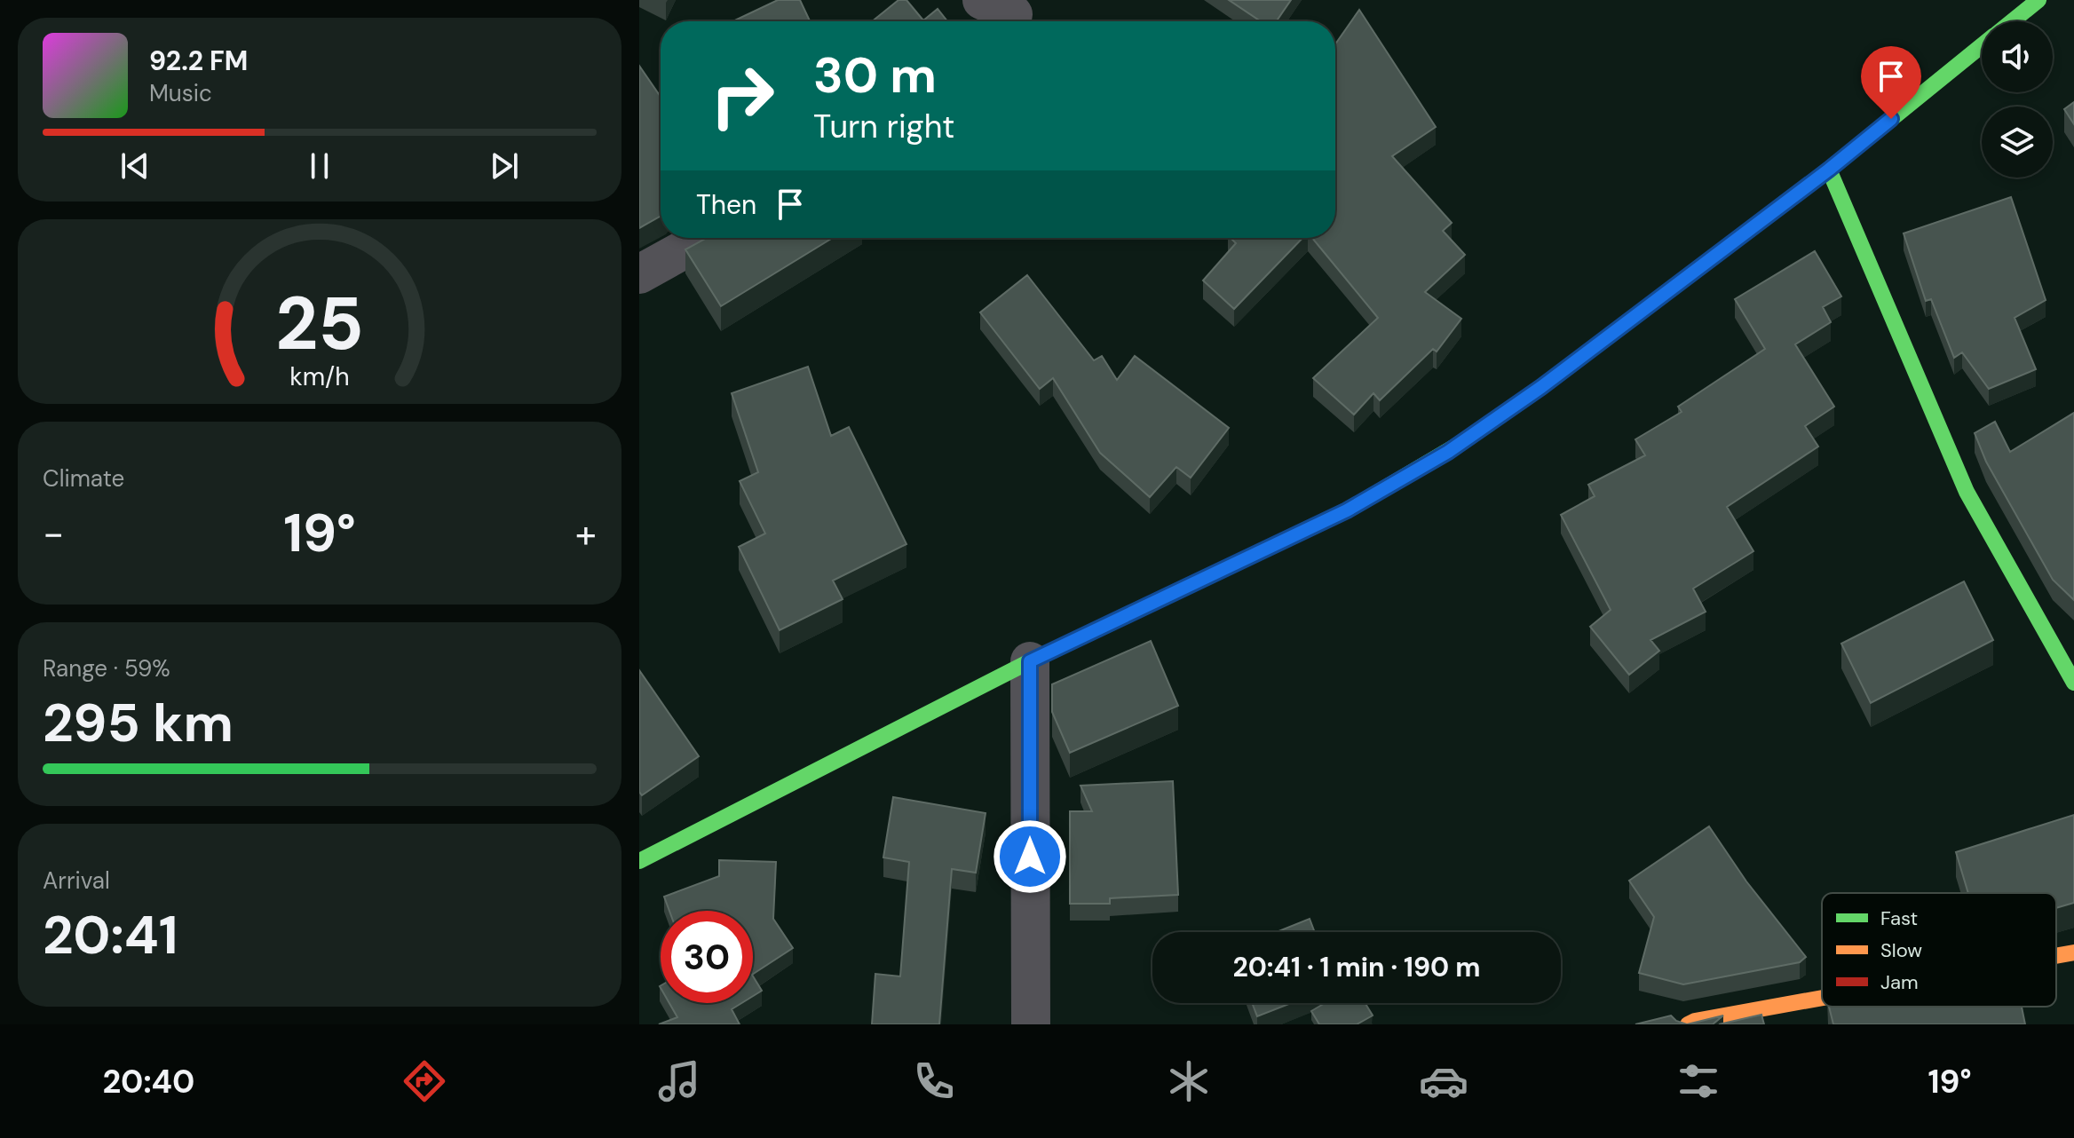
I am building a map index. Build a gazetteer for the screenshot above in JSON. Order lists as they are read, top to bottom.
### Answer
{
  "legend": ["Fast", "Slow", "Jam"],
  "page": {
    "turn": ["30 m", "Turn right"],
    "song": ["92.2 FM", "Music"],
    "then": "Then",
    "tile": [
      "Climate",
      ["Range · 59%", "295 km"],
      ["Arrival", "20:41"]
    ],
    "heat": ["−", "19°", "+"],
    "limit": "30",
    "trip": "20:41 · 1 min · 190 m",
    "tabs": ["20:40", "19°"],
    "gauge": ["25", "km/h"]
  }
}
